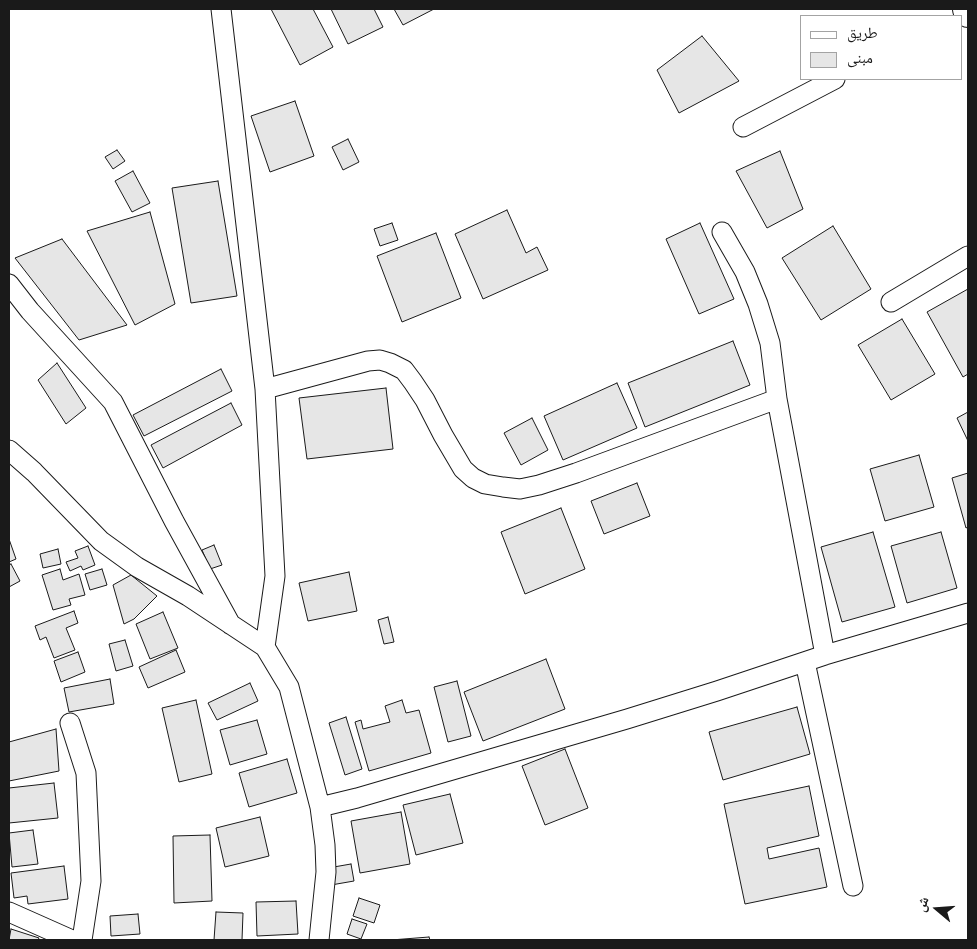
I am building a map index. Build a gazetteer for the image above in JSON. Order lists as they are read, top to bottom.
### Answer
{
  "legend": ["طريق", "مبنى"],
  "north": "left"
}
